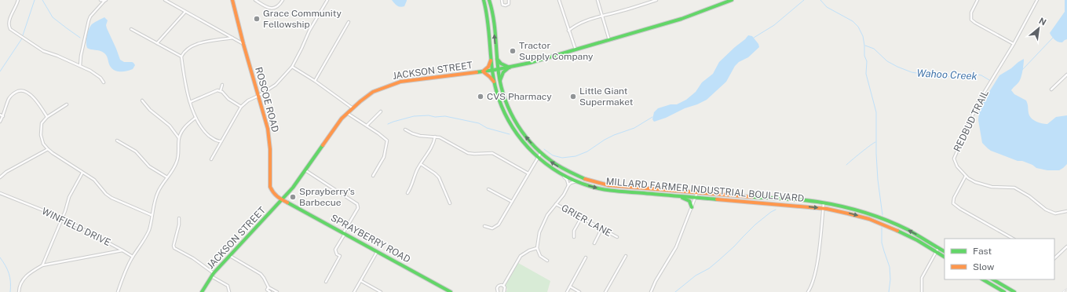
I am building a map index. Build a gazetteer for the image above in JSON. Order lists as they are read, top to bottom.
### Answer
{
  "streets": {
    "main road": [
      "JACKSON STREET",
      "ROSCOE ROAD",
      "MILLARD FARMER INDUSTRIAL BOULEVARD",
      "SPRAYBERRY ROAD"
    ],
    "street": ["REDBUD TRAIL", "GRIER LANE", "WINFIELD DRIVE"]
  },
  "crossings": [
    ["JACKSON STREET", "ROSCOE ROAD"],
    ["JACKSON STREET", "MILLARD FARMER INDUSTRIAL BOULEVARD"],
    ["JACKSON STREET", "SPRAYBERRY ROAD"],
    ["ROSCOE ROAD", "SPRAYBERRY ROAD"]
  ],
  "water": ["Wahoo Creek"],
  "places": [
    "Grace Community Fellowship",
    "Tractor Supply Company",
    "CVS Pharmacy",
    "Little Giant Supermaket",
    "Sprayberry's Barbecue"
  ],
  "legend": ["Fast", "Slow"],
  "north": "top right"
}
